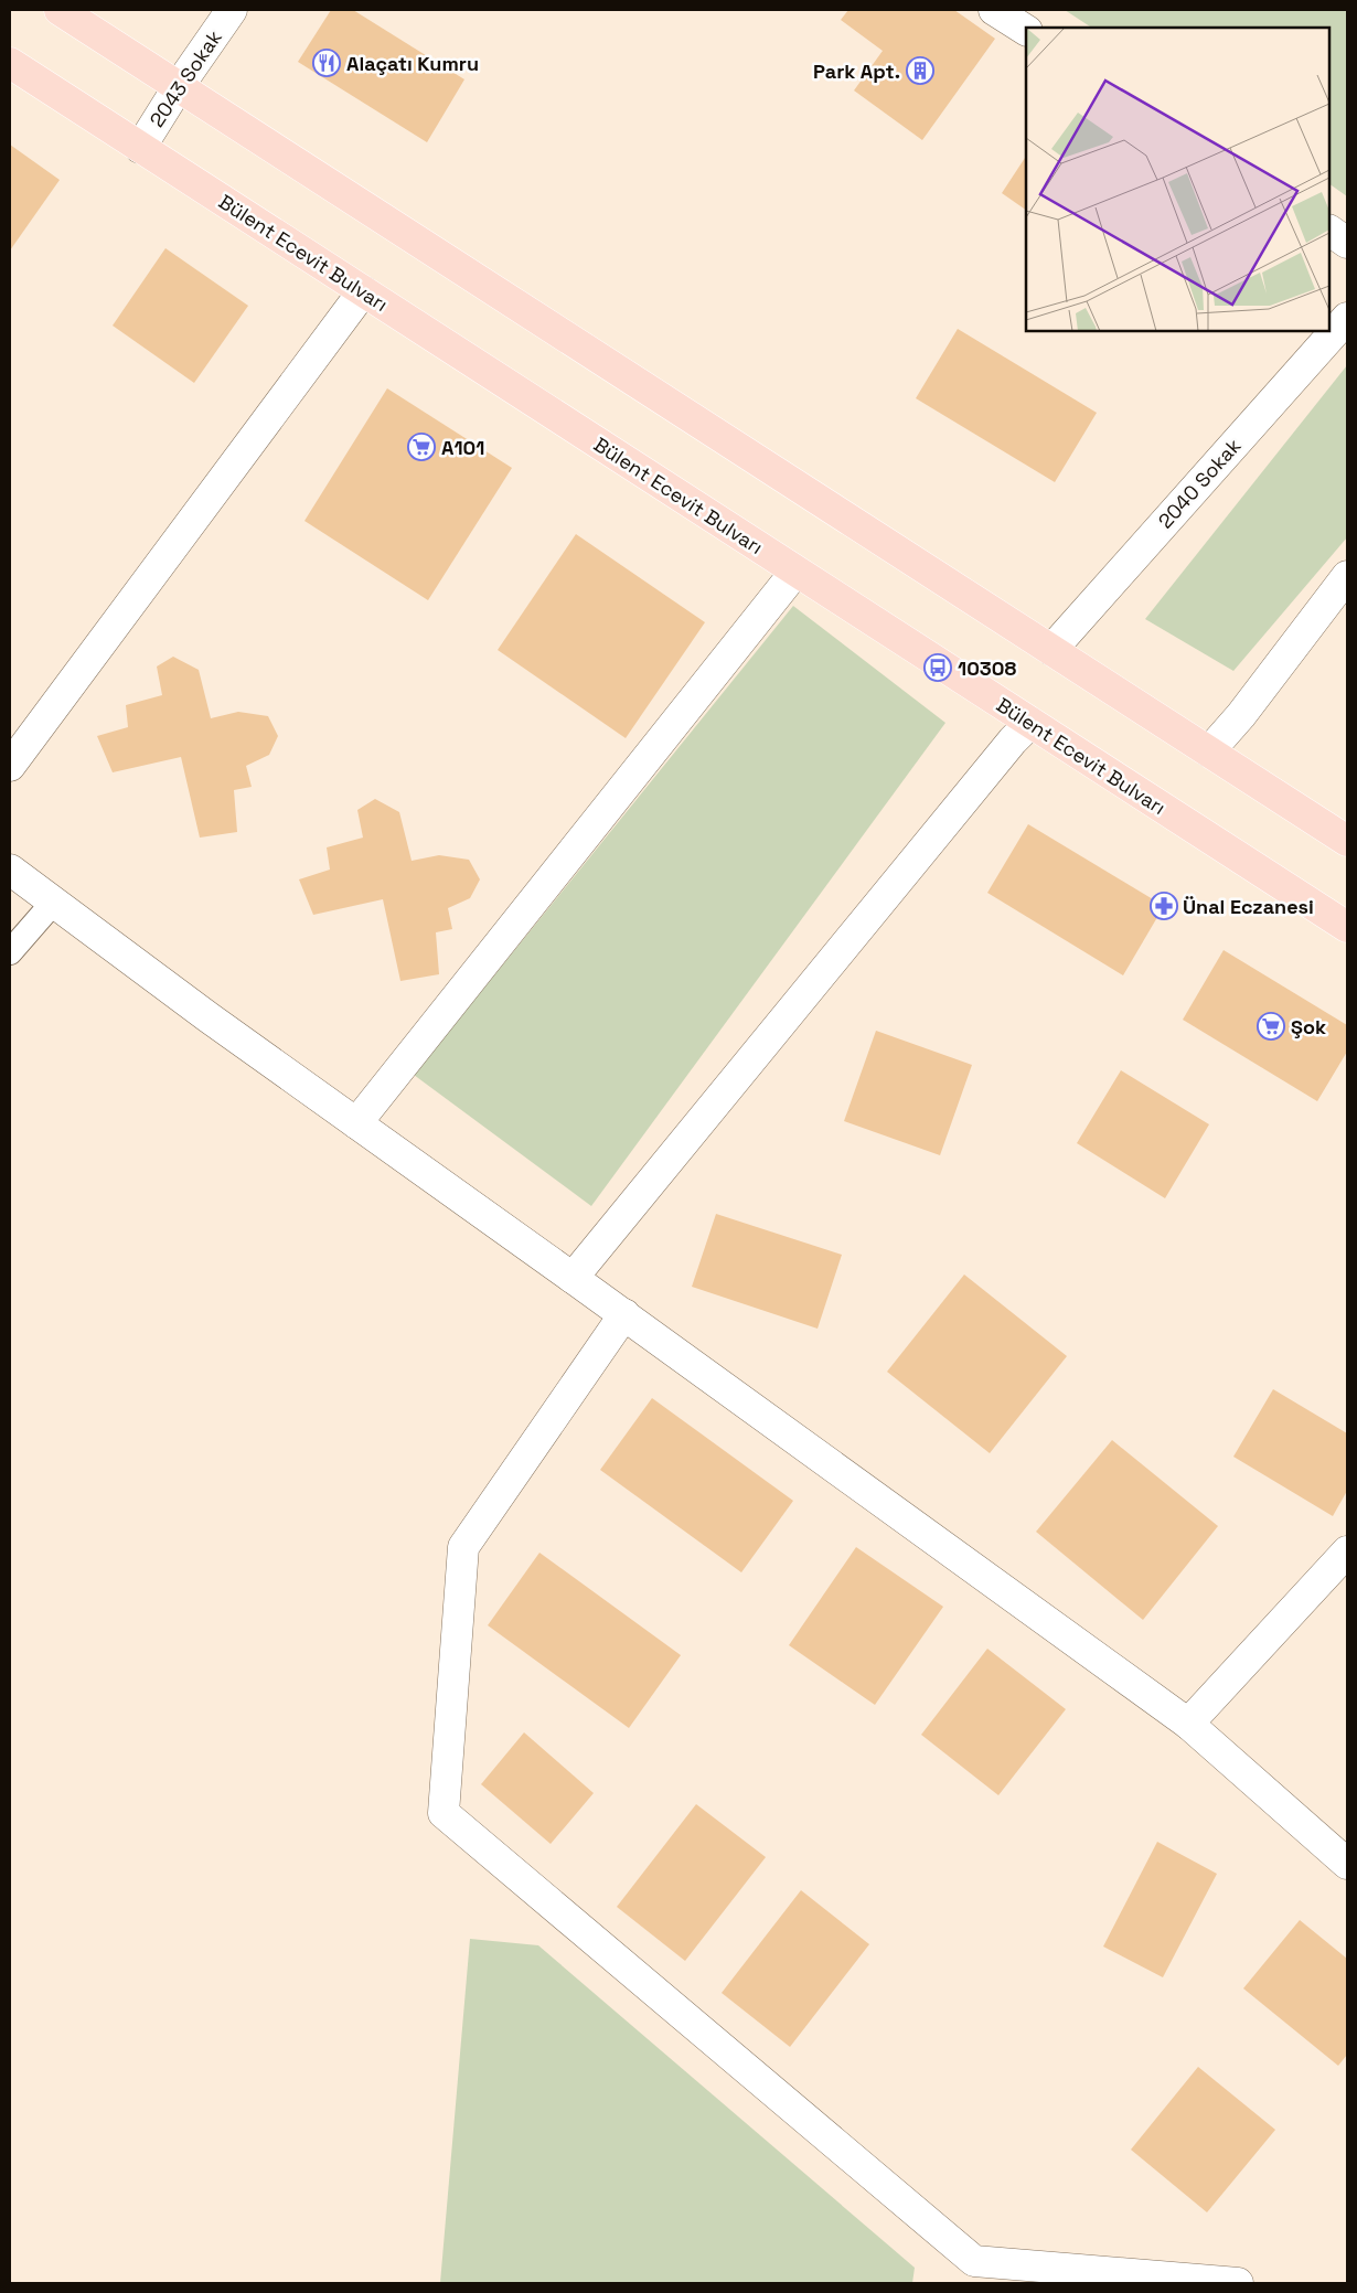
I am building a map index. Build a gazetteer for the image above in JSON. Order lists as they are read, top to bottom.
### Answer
{
  "streets": {
    "main road": ["Bülent Ecevit Bulvarı"],
    "street": ["2043 Sokak", "2040 Sokak"]
  },
  "crossings": [
    ["2043 Sokak", "Bülent Ecevit Bulvarı"]
  ],
  "places": {
    "restaurant": ["Alaçatı Kumru"],
    "building": ["Park Apt."],
    "supermarket": ["A101", "Şok"],
    "bus stop": ["10308"],
    "pharmacy": ["Ünal Eczanesi"]
  }
}
